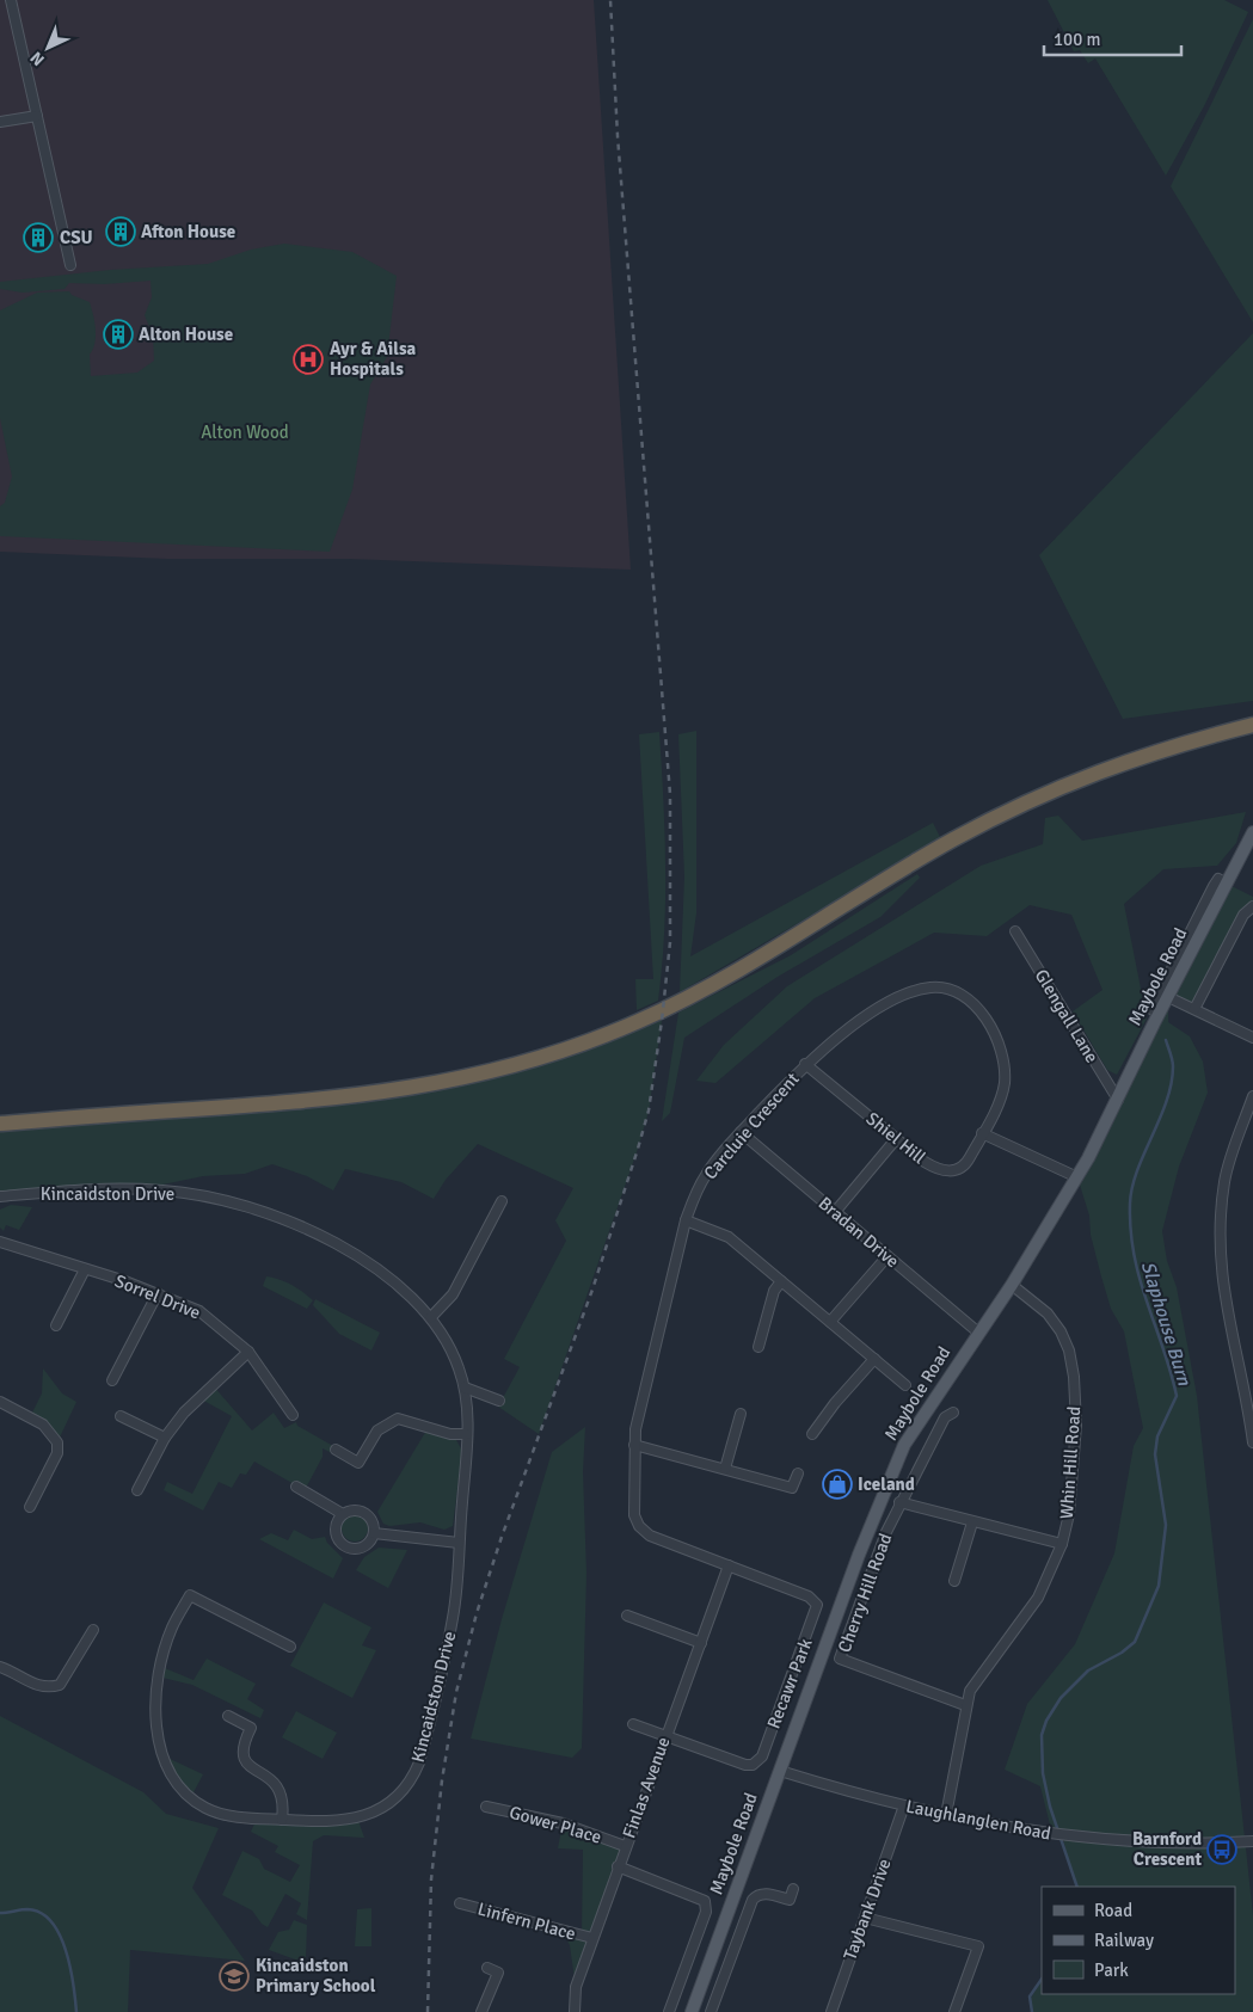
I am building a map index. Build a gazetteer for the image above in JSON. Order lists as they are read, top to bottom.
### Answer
{
  "streets": {
    "main road": ["Maybole Road"],
    "street": [
      "Glengall Lane",
      "Carcluie Crescent",
      "Shiel Hill",
      "Kincaidston Drive",
      "Bradan Drive",
      "Sorrel Drive",
      "Whin Hill Road",
      "Cherry Hill Road",
      "Recawr Park",
      "Finlas Avenue",
      "Laughlanglen Road",
      "Gower Place",
      "Taybank Drive",
      "Linfern Place"
    ]
  },
  "crossings": [
    ["Maybole Road", "Glengall Lane"],
    ["Maybole Road", "Bradan Drive"],
    ["Maybole Road", "Whin Hill Road"],
    ["Maybole Road", "Laughlanglen Road"],
    ["Carcluie Crescent", "Shiel Hill"],
    ["Carcluie Crescent", "Bradan Drive"],
    ["Carcluie Crescent", "Recawr Park"],
    ["Carcluie Crescent", "Finlas Avenue"],
    ["Whin Hill Road", "Cherry Hill Road"],
    ["Whin Hill Road", "Laughlanglen Road"],
    ["Recawr Park", "Finlas Avenue"],
    ["Finlas Avenue", "Gower Place"],
    ["Finlas Avenue", "Linfern Place"],
    ["Laughlanglen Road", "Taybank Drive"]
  ],
  "water": ["Slaphouse Burn"],
  "parks": ["Alton Wood"],
  "places": {
    "building": ["Afton House", "CSU", "Alton House"],
    "hospital": ["Ayr & Ailsa Hospitals"],
    "shop": ["Iceland"],
    "bus stop": ["Barnford Crescent"],
    "school or university": ["Kincaidston Primary School"]
  },
  "legend": ["Road", "Railway", "Park"],
  "scale_bar": "100 m",
  "north": "bottom left"
}
